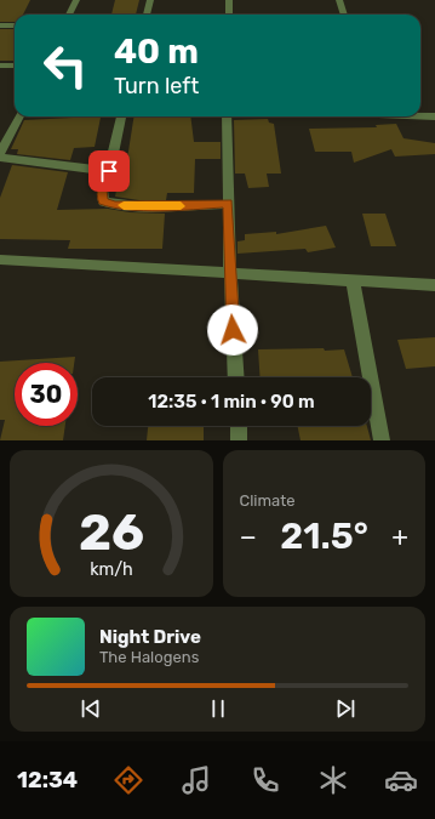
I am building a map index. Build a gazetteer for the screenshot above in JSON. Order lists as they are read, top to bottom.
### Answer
{
  "page": {
    "turn": ["40 m", "Turn left"],
    "limit": "30",
    "trip": "12:35 · 1 min · 90 m",
    "tile": "Climate",
    "heat": ["−", "21.5°", "+"],
    "song": ["Night Drive", "The Halogens"],
    "tabs": "12:34",
    "gauge": ["26", "km/h"]
  }
}
